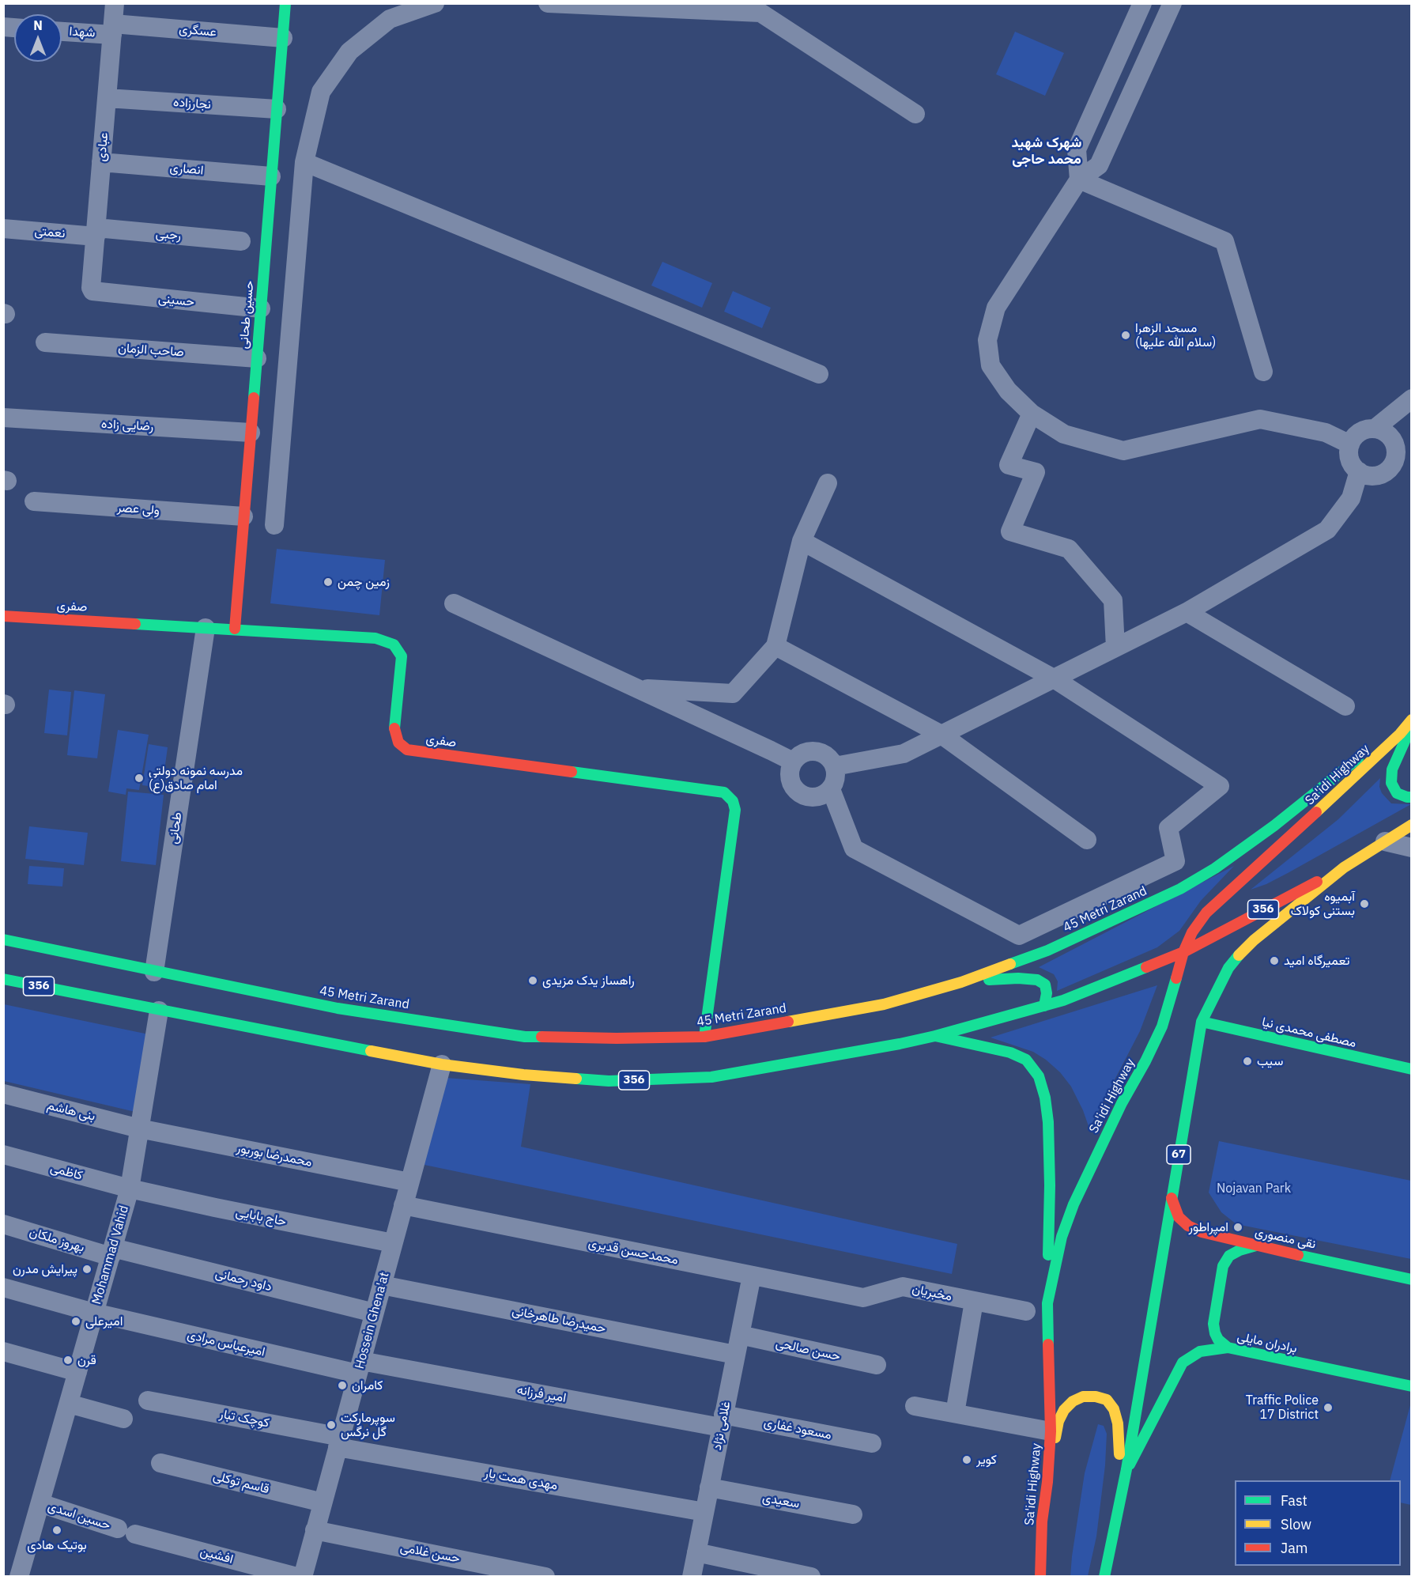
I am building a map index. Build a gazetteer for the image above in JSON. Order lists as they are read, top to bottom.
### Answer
{
  "streets": {
    "main road": [
      "حسین طحانی",
      "صفری",
      "Sa'idi Highway",
      "45 Metri Zarand",
      "356",
      "مصطفی محمدی نیا",
      "67",
      "نقی منصوری",
      "برادران مایلی"
    ],
    "street": [
      "عسگری",
      "شهدا",
      "نجارزاده",
      "عبادی",
      "انصاری",
      "نعمتی",
      "رجبی",
      "حسینی",
      "صاحب الزمان",
      "رضایی زاده",
      "ولی عصر",
      "طحانی",
      "بنی هاشم",
      "محمدرضا بوربور",
      "کاظمی",
      "حاج بابایی",
      "بهروز ملکان",
      "محمدحسن قدیری",
      "Mohammad Vahid",
      "داود رحمانی",
      "مخبریان",
      "حمیدرضا طاهرخانی",
      "Hossein Ghena'at",
      "امیرعباس مرادی",
      "حسن صالحی",
      "امیر فرزانه",
      "کوچک تبار",
      "غلامی نژاد",
      "مسعود غفاری",
      "مهدی همت یار",
      "قاسم توکلی",
      "سعيدی",
      "حسین اسدی",
      "حسن غلامی",
      "افشین"
    ]
  },
  "crossings": [
    ["عسگری", "شهدا"],
    ["عسگری", "عبادی"],
    ["عسگری", "حسین طحانی"],
    ["شهدا", "عبادی"],
    ["نجارزاده", "عبادی"],
    ["نجارزاده", "حسین طحانی"],
    ["عبادی", "انصاری"],
    ["عبادی", "نعمتی"],
    ["عبادی", "رجبی"],
    ["عبادی", "حسینی"],
    ["انصاری", "حسین طحانی"],
    ["نعمتی", "رجبی"],
    ["حسینی", "حسین طحانی"],
    ["حسین طحانی", "صاحب الزمان"],
    ["حسین طحانی", "رضایی زاده"],
    ["حسین طحانی", "ولی عصر"],
    ["حسین طحانی", "صفری"],
    ["صفری", "طحانی"],
    ["صفری", "45 Metri Zarand"],
    ["Sa'idi Highway", "45 Metri Zarand"],
    ["Sa'idi Highway", "356"],
    ["طحانی", "45 Metri Zarand"],
    ["356", "67"],
    ["356", "Mohammad Vahid"],
    ["356", "Hossein Ghena'at"],
    ["مصطفی محمدی نیا", "67"],
    ["بنی هاشم", "محمدرضا بوربور"],
    ["بنی هاشم", "Mohammad Vahid"],
    ["67", "نقی منصوری"],
    ["67", "برادران مایلی"],
    ["محمدرضا بوربور", "Mohammad Vahid"],
    ["محمدرضا بوربور", "Hossein Ghena'at"],
    ["کاظمی", "حاج بابایی"],
    ["کاظمی", "Mohammad Vahid"],
    ["حاج بابایی", "Mohammad Vahid"],
    ["حاج بابایی", "Hossein Ghena'at"],
    ["بهروز ملکان", "Mohammad Vahid"],
    ["بهروز ملکان", "داود رحمانی"],
    ["محمدحسن قدیری", "مخبریان"],
    ["محمدحسن قدیری", "Hossein Ghena'at"],
    ["محمدحسن قدیری", "غلامی نژاد"],
    ["Mohammad Vahid", "داود رحمانی"],
    ["Mohammad Vahid", "امیرعباس مرادی"],
    ["Mohammad Vahid", "حسین اسدی"],
    ["داود رحمانی", "Hossein Ghena'at"],
    ["حمیدرضا طاهرخانی", "Hossein Ghena'at"],
    ["حمیدرضا طاهرخانی", "غلامی نژاد"],
    ["Hossein Ghena'at", "امیرعباس مرادی"],
    ["Hossein Ghena'at", "امیر فرزانه"],
    ["Hossein Ghena'at", "کوچک تبار"],
    ["Hossein Ghena'at", "مهدی همت یار"],
    ["Hossein Ghena'at", "قاسم توکلی"],
    ["Hossein Ghena'at", "حسن غلامی"],
    ["امیرعباس مرادی", "امیر فرزانه"],
    ["حسن صالحی", "غلامی نژاد"],
    ["امیر فرزانه", "غلامی نژاد"],
    ["امیر فرزانه", "مسعود غفاری"],
    ["کوچک تبار", "مهدی همت یار"],
    ["غلامی نژاد", "مسعود غفاری"],
    ["غلامی نژاد", "مهدی همت یار"],
    ["غلامی نژاد", "سعيدی"],
    ["حسین اسدی", "افشین"]
  ],
  "districts": ["شهرک شهید محمد حاجی"],
  "parks": ["Nojavan Park"],
  "places": [
    "مسجد الزهرا (سلام الله علیها)",
    "زمین چمن",
    "مدرسه نمونه دولتی امام صادق(ع)",
    "آبمیوه بستنی کولاک",
    "تعمیرگاه امید",
    "راهساز یدک مزیدی",
    "سیب",
    "امپراطور",
    "پیرایش مدرن",
    "امیرعلی",
    "قرن",
    "کامران",
    "Traffic Police 17 District",
    "سوپرمارکت گل نرگس",
    "کویر",
    "بوتیک هادی"
  ],
  "legend": ["Fast", "Slow", "Jam"],
  "north": "top"
}
